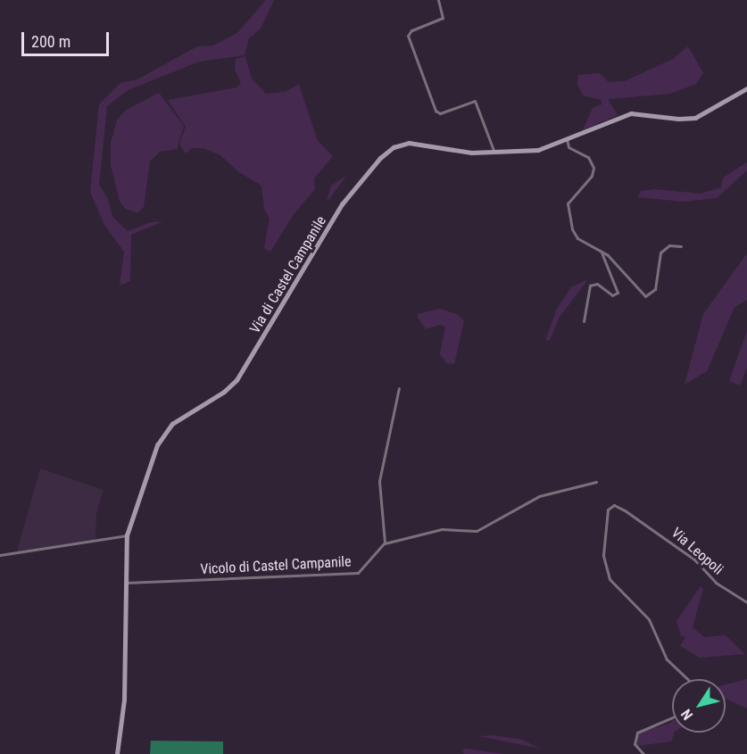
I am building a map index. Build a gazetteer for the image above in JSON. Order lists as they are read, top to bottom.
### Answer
{
  "streets": {
    "street": ["Via di Castel Campanile", "Via Leopoli", "Vicolo di Castel Campanile"]
  },
  "crossings": [
    ["Via di Castel Campanile", "Vicolo di Castel Campanile"]
  ],
  "scale_bar": "200 m",
  "north": "bottom left"
}
